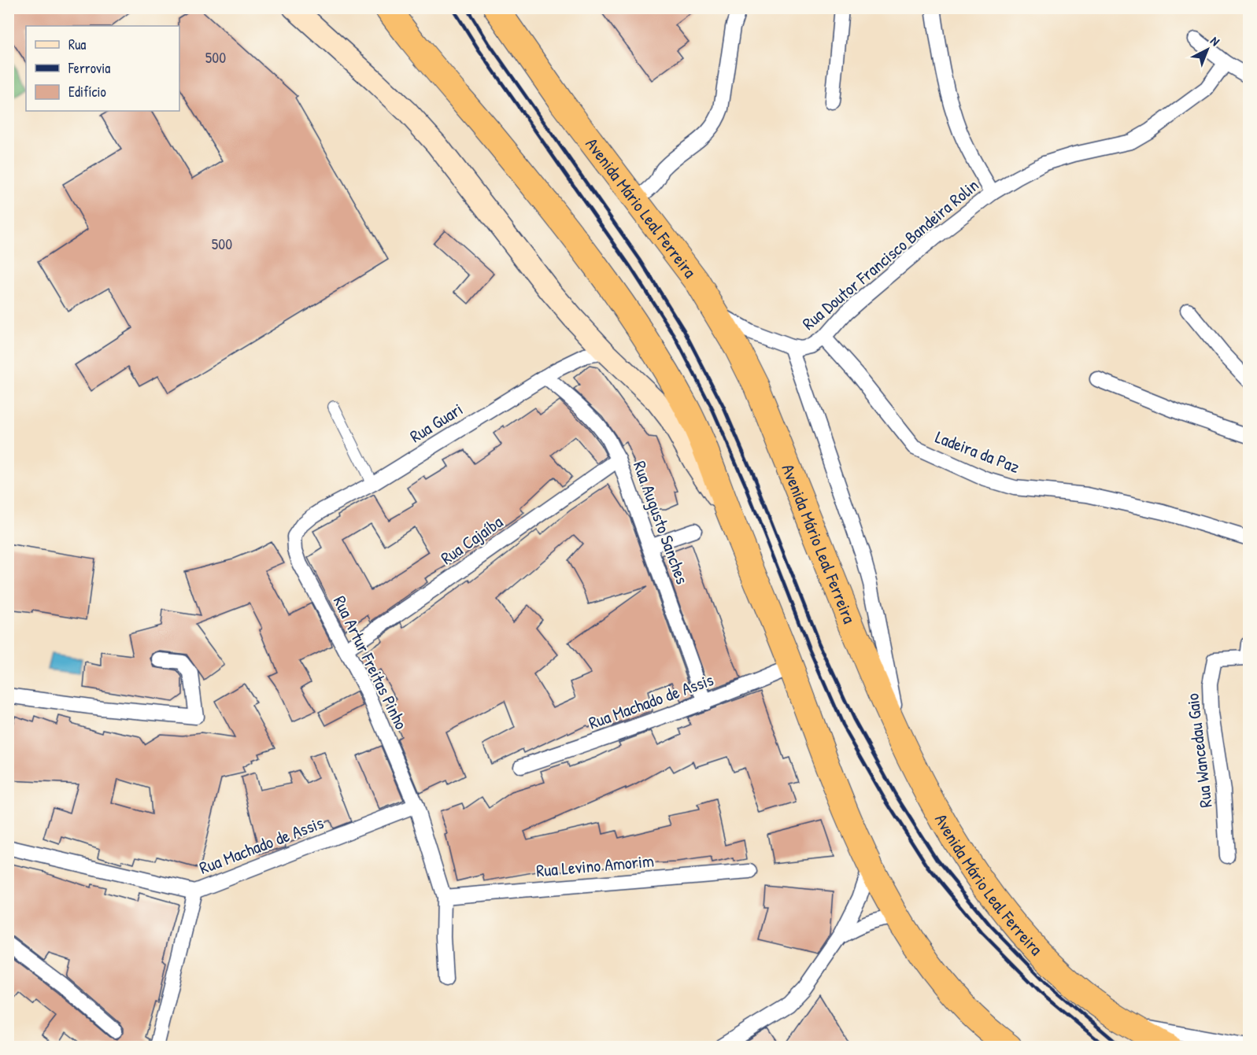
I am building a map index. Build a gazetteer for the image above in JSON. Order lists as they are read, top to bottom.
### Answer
{
  "streets": {
    "highway": ["Avenida Mário Leal Ferreira"],
    "street": [
      "Rua Doutor Francisco Bandeira Rolin",
      "Rua Guari",
      "Ladeira da Paz",
      "Rua Augusto Sanches",
      "Rua Cajaíba",
      "Rua Artur Freitas Pinho",
      "Rua Machado de Assis",
      "Rua Wancedau Gaio",
      "Rua Levino Amorim"
    ]
  },
  "crossings": [
    ["Avenida Mário Leal Ferreira", "Rua Doutor Francisco Bandeira Rolin"],
    ["Rua Doutor Francisco Bandeira Rolin", "Ladeira da Paz"],
    ["Rua Guari", "Rua Augusto Sanches"],
    ["Rua Guari", "Rua Artur Freitas Pinho"],
    ["Rua Augusto Sanches", "Rua Cajaíba"],
    ["Rua Augusto Sanches", "Rua Machado de Assis"],
    ["Rua Cajaíba", "Rua Artur Freitas Pinho"],
    ["Rua Artur Freitas Pinho", "Rua Machado de Assis"]
  ],
  "house_numbers": ["500", "500"],
  "legend": ["Rua", "Ferrovia", "Edifício"],
  "north": "top right"
}
